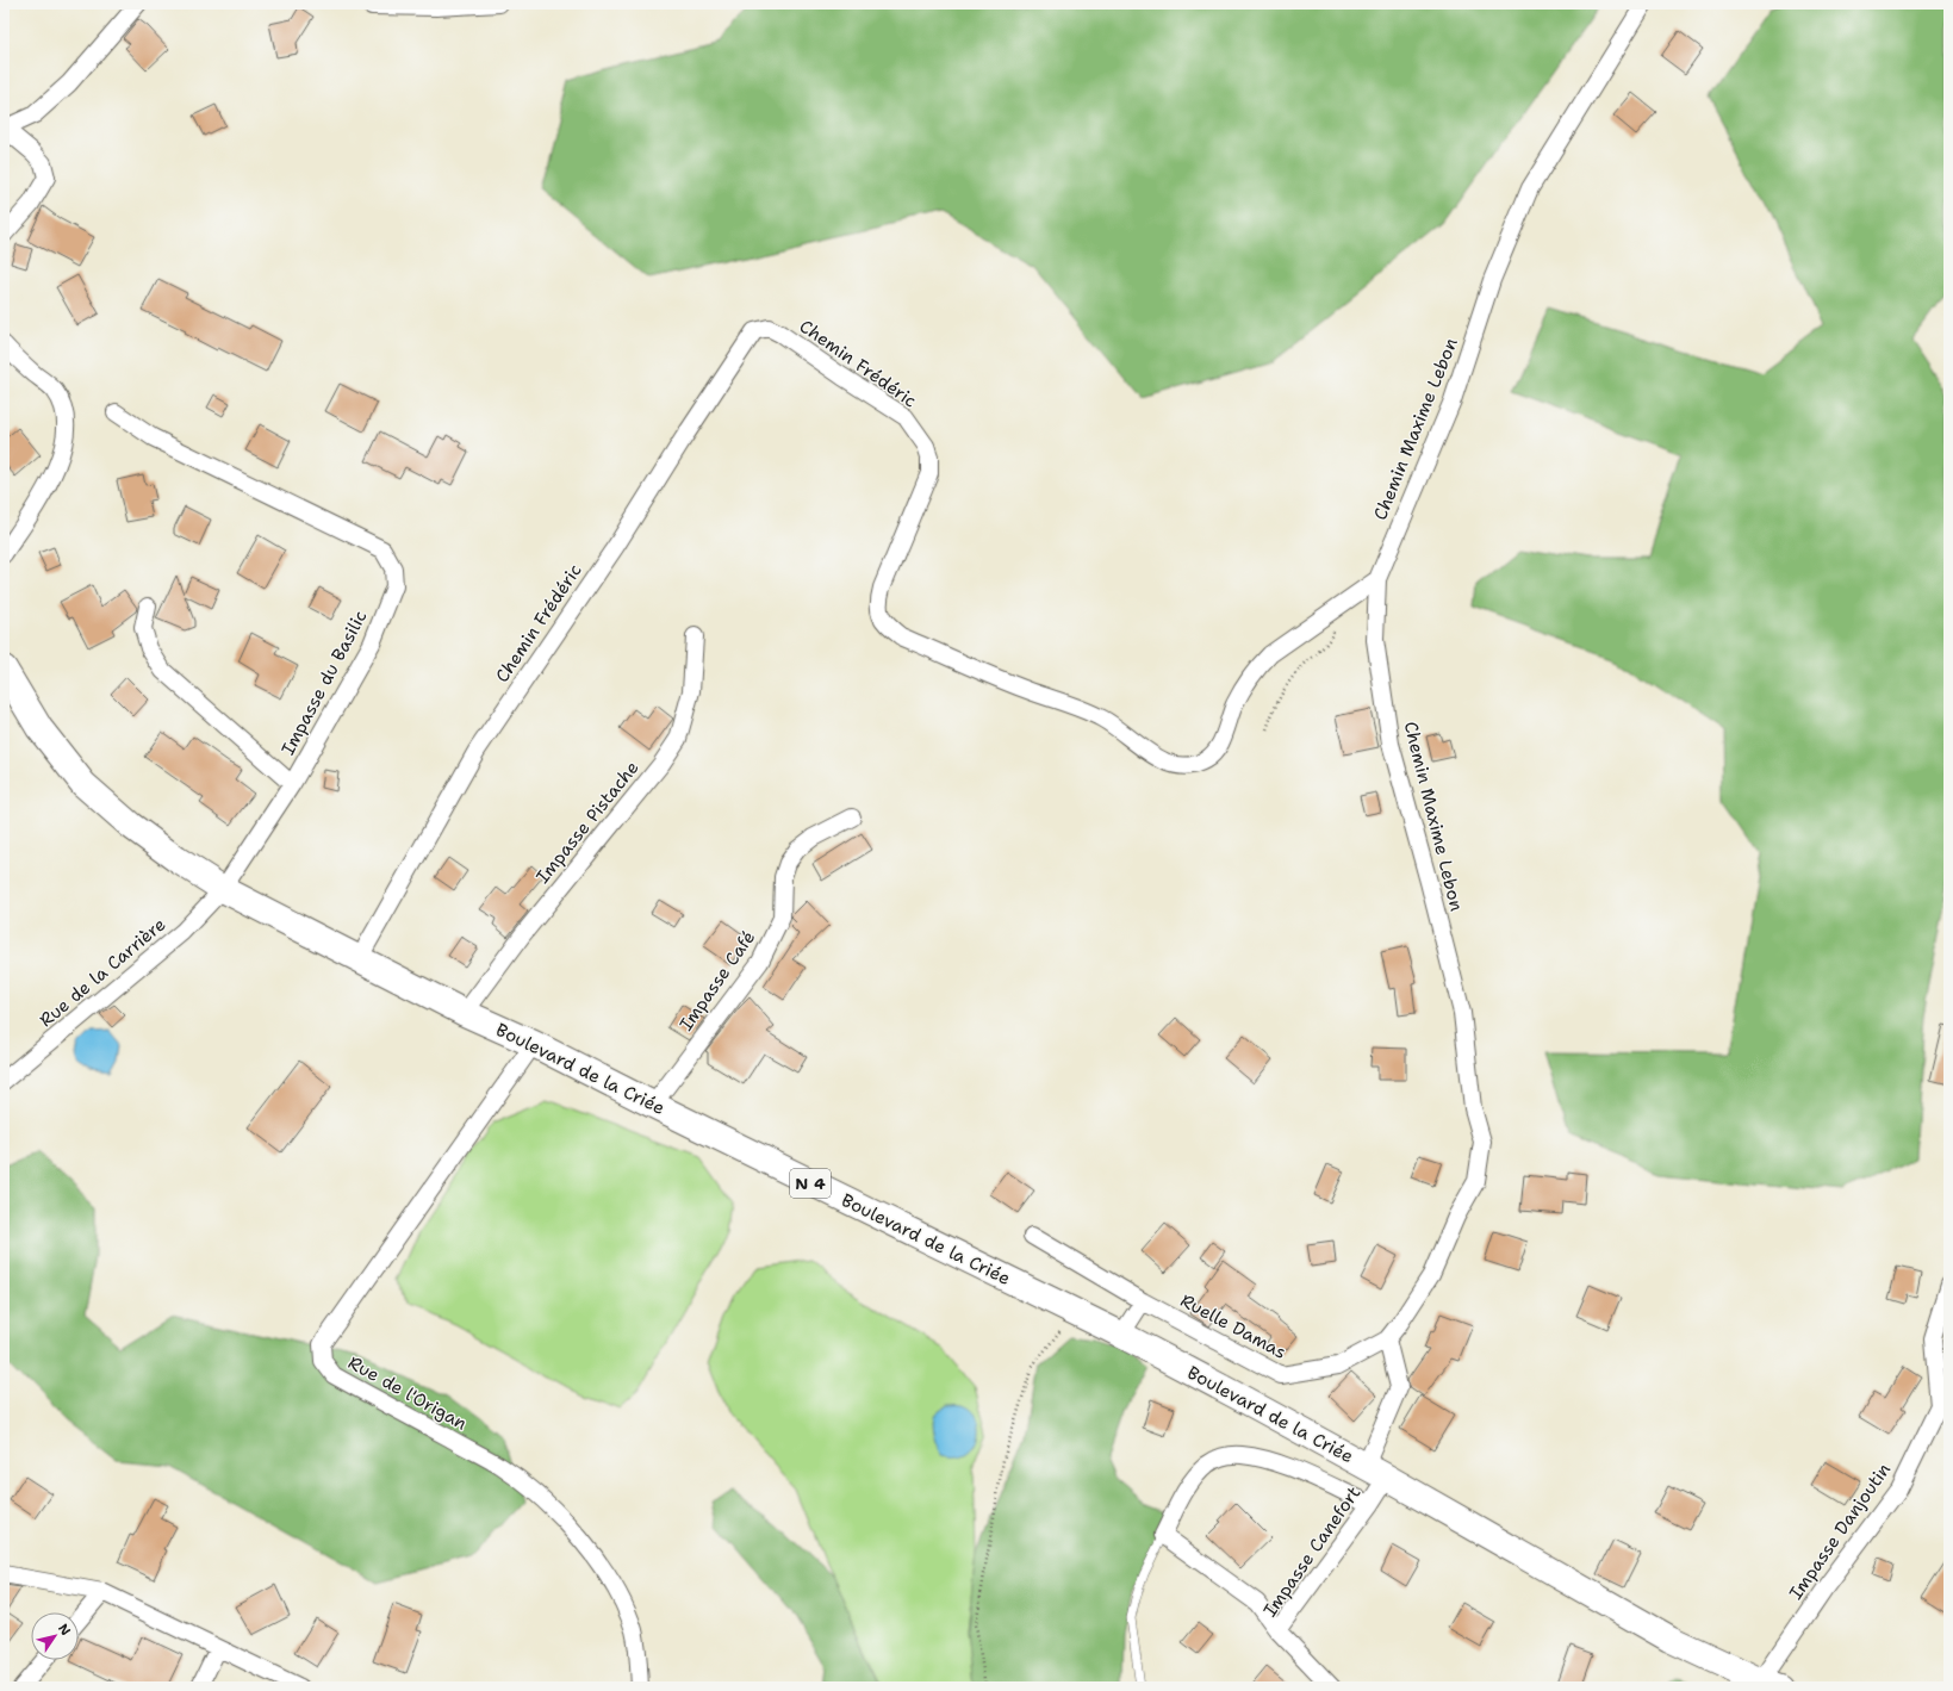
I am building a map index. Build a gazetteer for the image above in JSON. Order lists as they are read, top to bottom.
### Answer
{
  "streets": {
    "main road": ["Boulevard de la Criée", "N 4"],
    "street": [
      "Chemin Frédéric",
      "Chemin Maxime Lebon",
      "Impasse du Basilic",
      "Impasse Pistache",
      "Rue de la Carrière",
      "Impasse Café",
      "Ruelle Damas",
      "Rue de l'Origan",
      "Impasse Danjoutin",
      "Impasse Canefort"
    ]
  },
  "crossings": [
    ["Chemin Frédéric", "Chemin Maxime Lebon"],
    ["Chemin Frédéric", "Boulevard de la Criée"],
    ["Chemin Maxime Lebon", "Ruelle Damas"],
    ["Impasse du Basilic", "Rue de la Carrière"],
    ["Impasse du Basilic", "Boulevard de la Criée"],
    ["Impasse Pistache", "Boulevard de la Criée"],
    ["Rue de la Carrière", "Boulevard de la Criée"],
    ["Impasse Café", "Boulevard de la Criée"],
    ["Boulevard de la Criée", "Rue de l'Origan"],
    ["Boulevard de la Criée", "Impasse Danjoutin"],
    ["Boulevard de la Criée", "Impasse Canefort"]
  ],
  "north": "top right"
}
